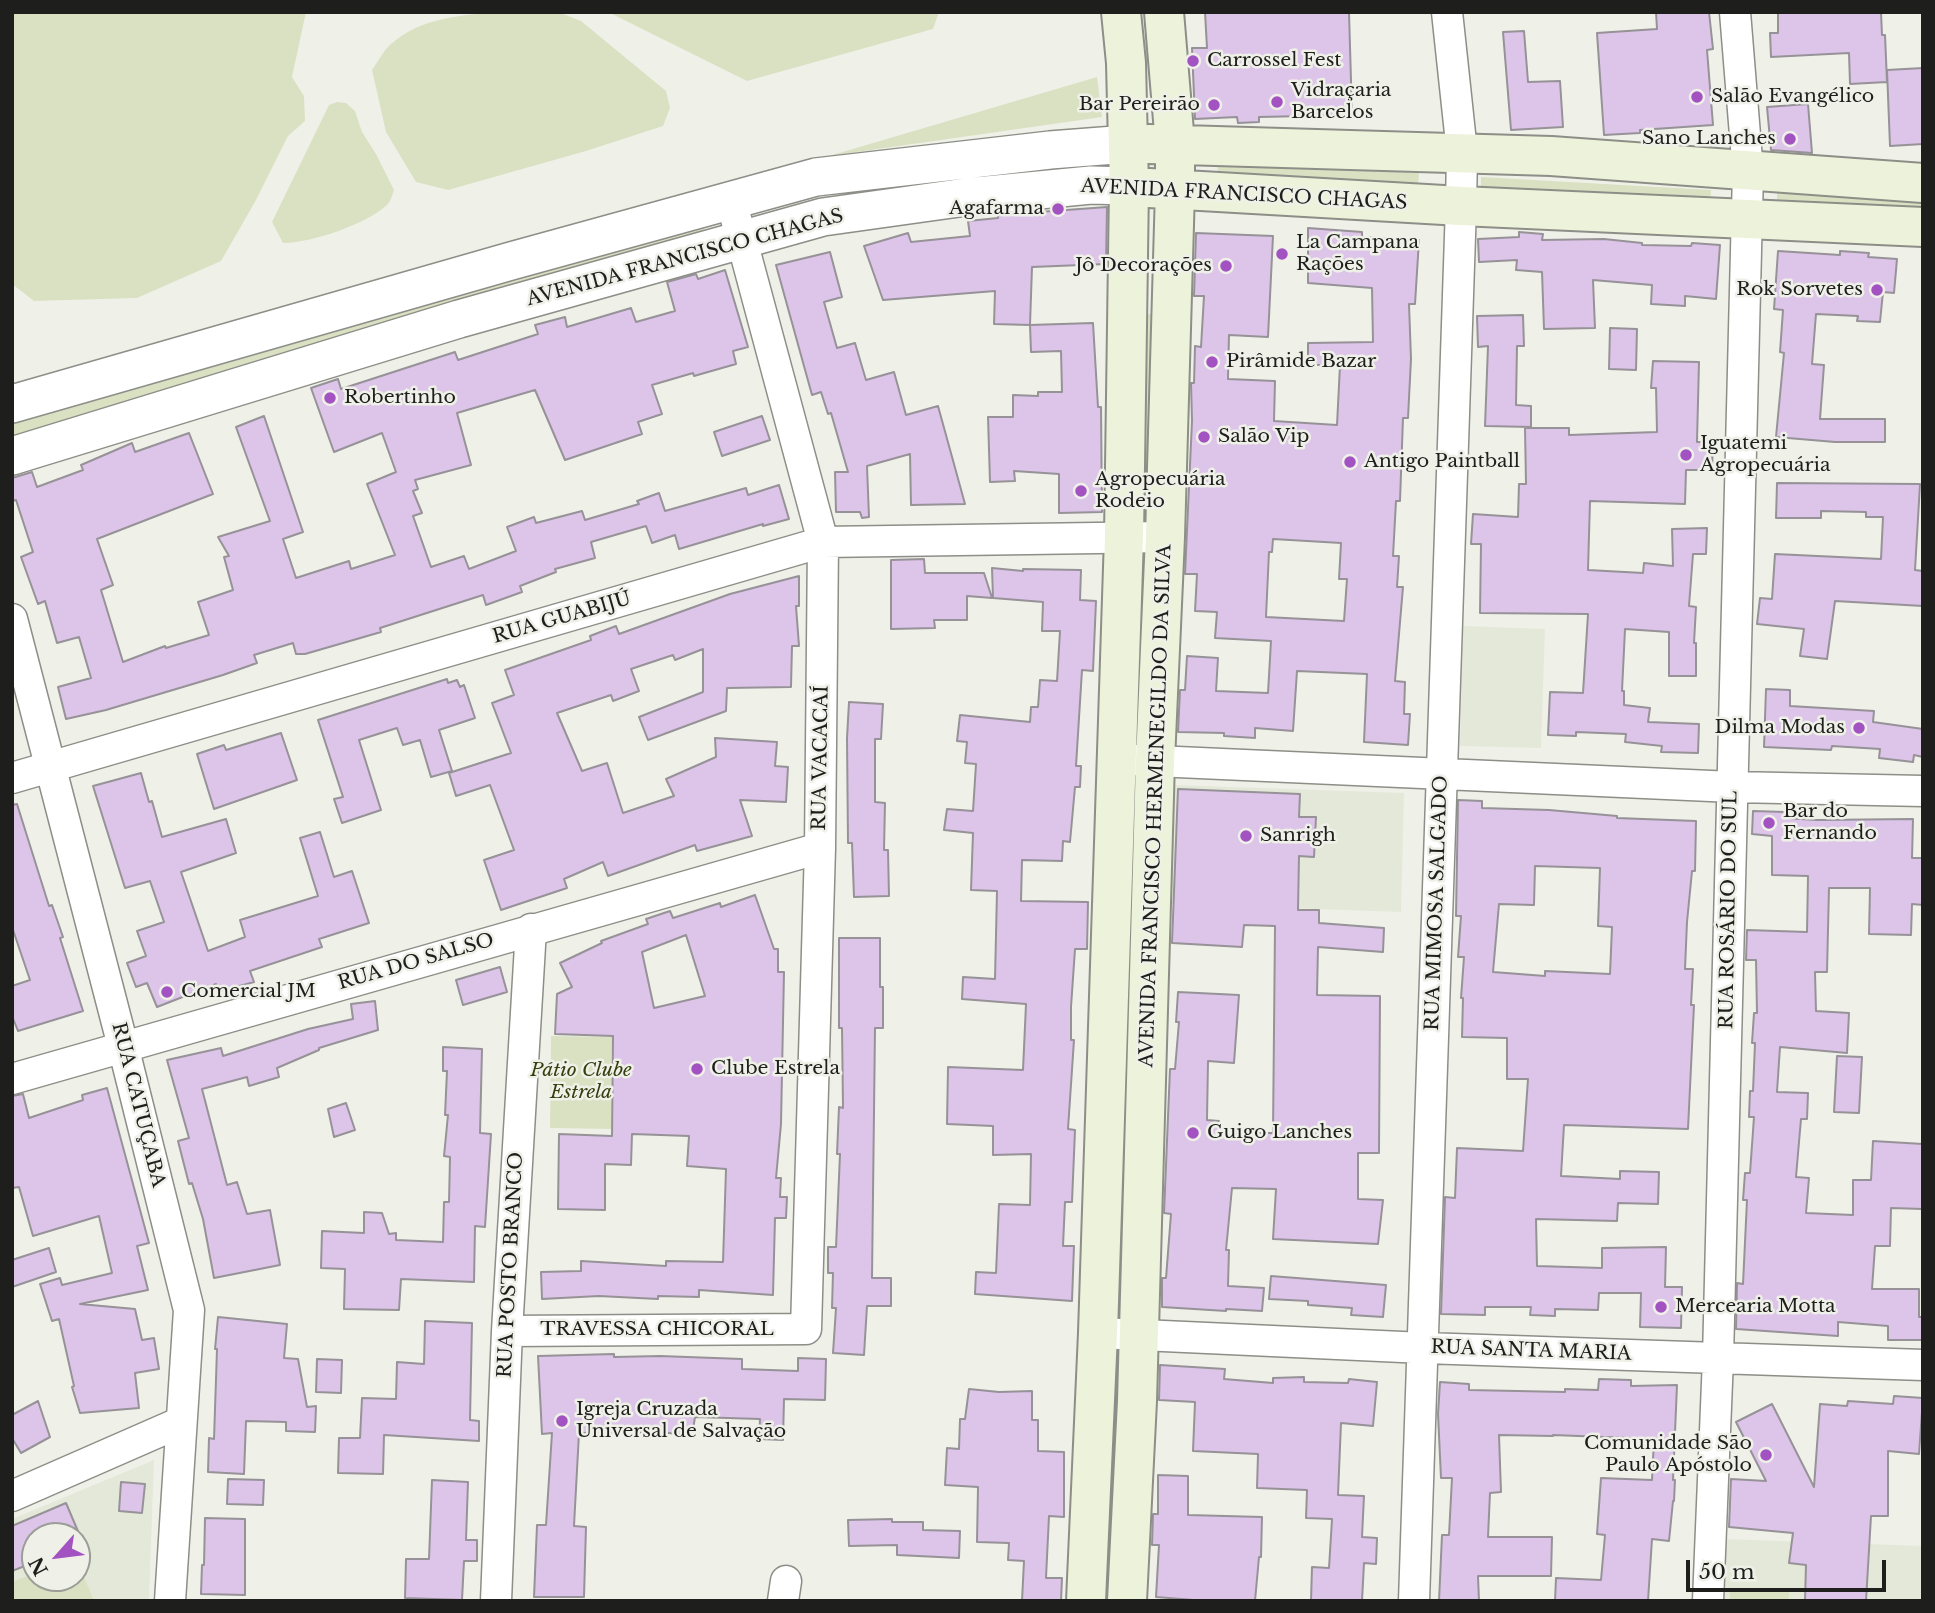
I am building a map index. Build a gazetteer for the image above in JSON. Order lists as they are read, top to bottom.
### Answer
{
  "streets": {
    "main road": ["AVENIDA FRANCISCO CHAGAS", "AVENIDA FRANCISCO HERMENEGILDO DA SILVA"],
    "street": [
      "RUA GUABIJÚ",
      "RUA VACACAÍ",
      "RUA MIMOSA SALGADO",
      "RUA ROSÁRIO DO SUL",
      "RUA DO SALSO",
      "RUA CATUÇABA",
      "RUA POSTO BRANCO",
      "TRAVESSA CHICORAL",
      "RUA SANTA MARIA"
    ]
  },
  "crossings": [
    ["AVENIDA FRANCISCO CHAGAS", "RUA VACACAÍ"],
    ["AVENIDA FRANCISCO CHAGAS", "AVENIDA FRANCISCO HERMENEGILDO DA SILVA"],
    ["AVENIDA FRANCISCO CHAGAS", "RUA MIMOSA SALGADO"],
    ["AVENIDA FRANCISCO CHAGAS", "RUA ROSÁRIO DO SUL"],
    ["RUA GUABIJÚ", "RUA VACACAÍ"],
    ["RUA GUABIJÚ", "AVENIDA FRANCISCO HERMENEGILDO DA SILVA"],
    ["RUA GUABIJÚ", "RUA CATUÇABA"],
    ["RUA VACACAÍ", "RUA DO SALSO"],
    ["RUA VACACAÍ", "TRAVESSA CHICORAL"],
    ["AVENIDA FRANCISCO HERMENEGILDO DA SILVA", "RUA SANTA MARIA"],
    ["RUA MIMOSA SALGADO", "RUA SANTA MARIA"],
    ["RUA ROSÁRIO DO SUL", "RUA SANTA MARIA"],
    ["RUA DO SALSO", "RUA CATUÇABA"],
    ["RUA DO SALSO", "RUA POSTO BRANCO"],
    ["RUA POSTO BRANCO", "TRAVESSA CHICORAL"]
  ],
  "parks": ["Pátio Clube Estrela"],
  "places": [
    "Carrossel Fest",
    "Salão Evangélico",
    "Vidraçaria Barcelos",
    "Bar Pereirão",
    "Sano Lanches",
    "Agafarma",
    "La Campana Rações",
    "Jô Decorações",
    "Rok Sorvetes",
    "Pirâmide Bazar",
    "Robertinho",
    "Salão Vip",
    "Iguatemi Agropecuária",
    "Antigo Paintball",
    "Agropecuária Rodeio",
    "Dilma Modas",
    "Bar do Fernando",
    "Sanrigh",
    "Comercial JM",
    "Clube Estrela",
    "Guigo Lanches",
    "Mercearia Motta",
    "Igreja Cruzada Universal de Salvação",
    "Comunidade São Paulo Apóstolo"
  ],
  "scale_bar": "50 m",
  "north": "bottom left"
}
